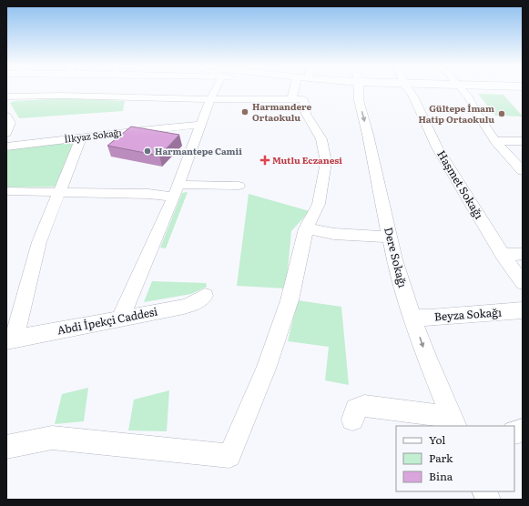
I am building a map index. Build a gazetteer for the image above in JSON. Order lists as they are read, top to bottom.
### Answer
{
  "streets": {
    "street": [
      "İlkyaz Sokağı",
      "Haşmet Sokağı",
      "Dere Sokağı",
      "Beyza Sokağı",
      "Abdi İpekçi Caddesi"
    ]
  },
  "crossings": [
    ["Dere Sokağı", "Beyza Sokağı"]
  ],
  "one_way": ["Dere Sokağı"],
  "places": {
    "other": ["Harmandere Ortaokulu", "Gültepe İmam Hatip Ortaokulu", "Harmantepe Camii"],
    "health": ["Mutlu Eczanesi"]
  },
  "legend": ["Yol", "Park", "Bina"]
}
